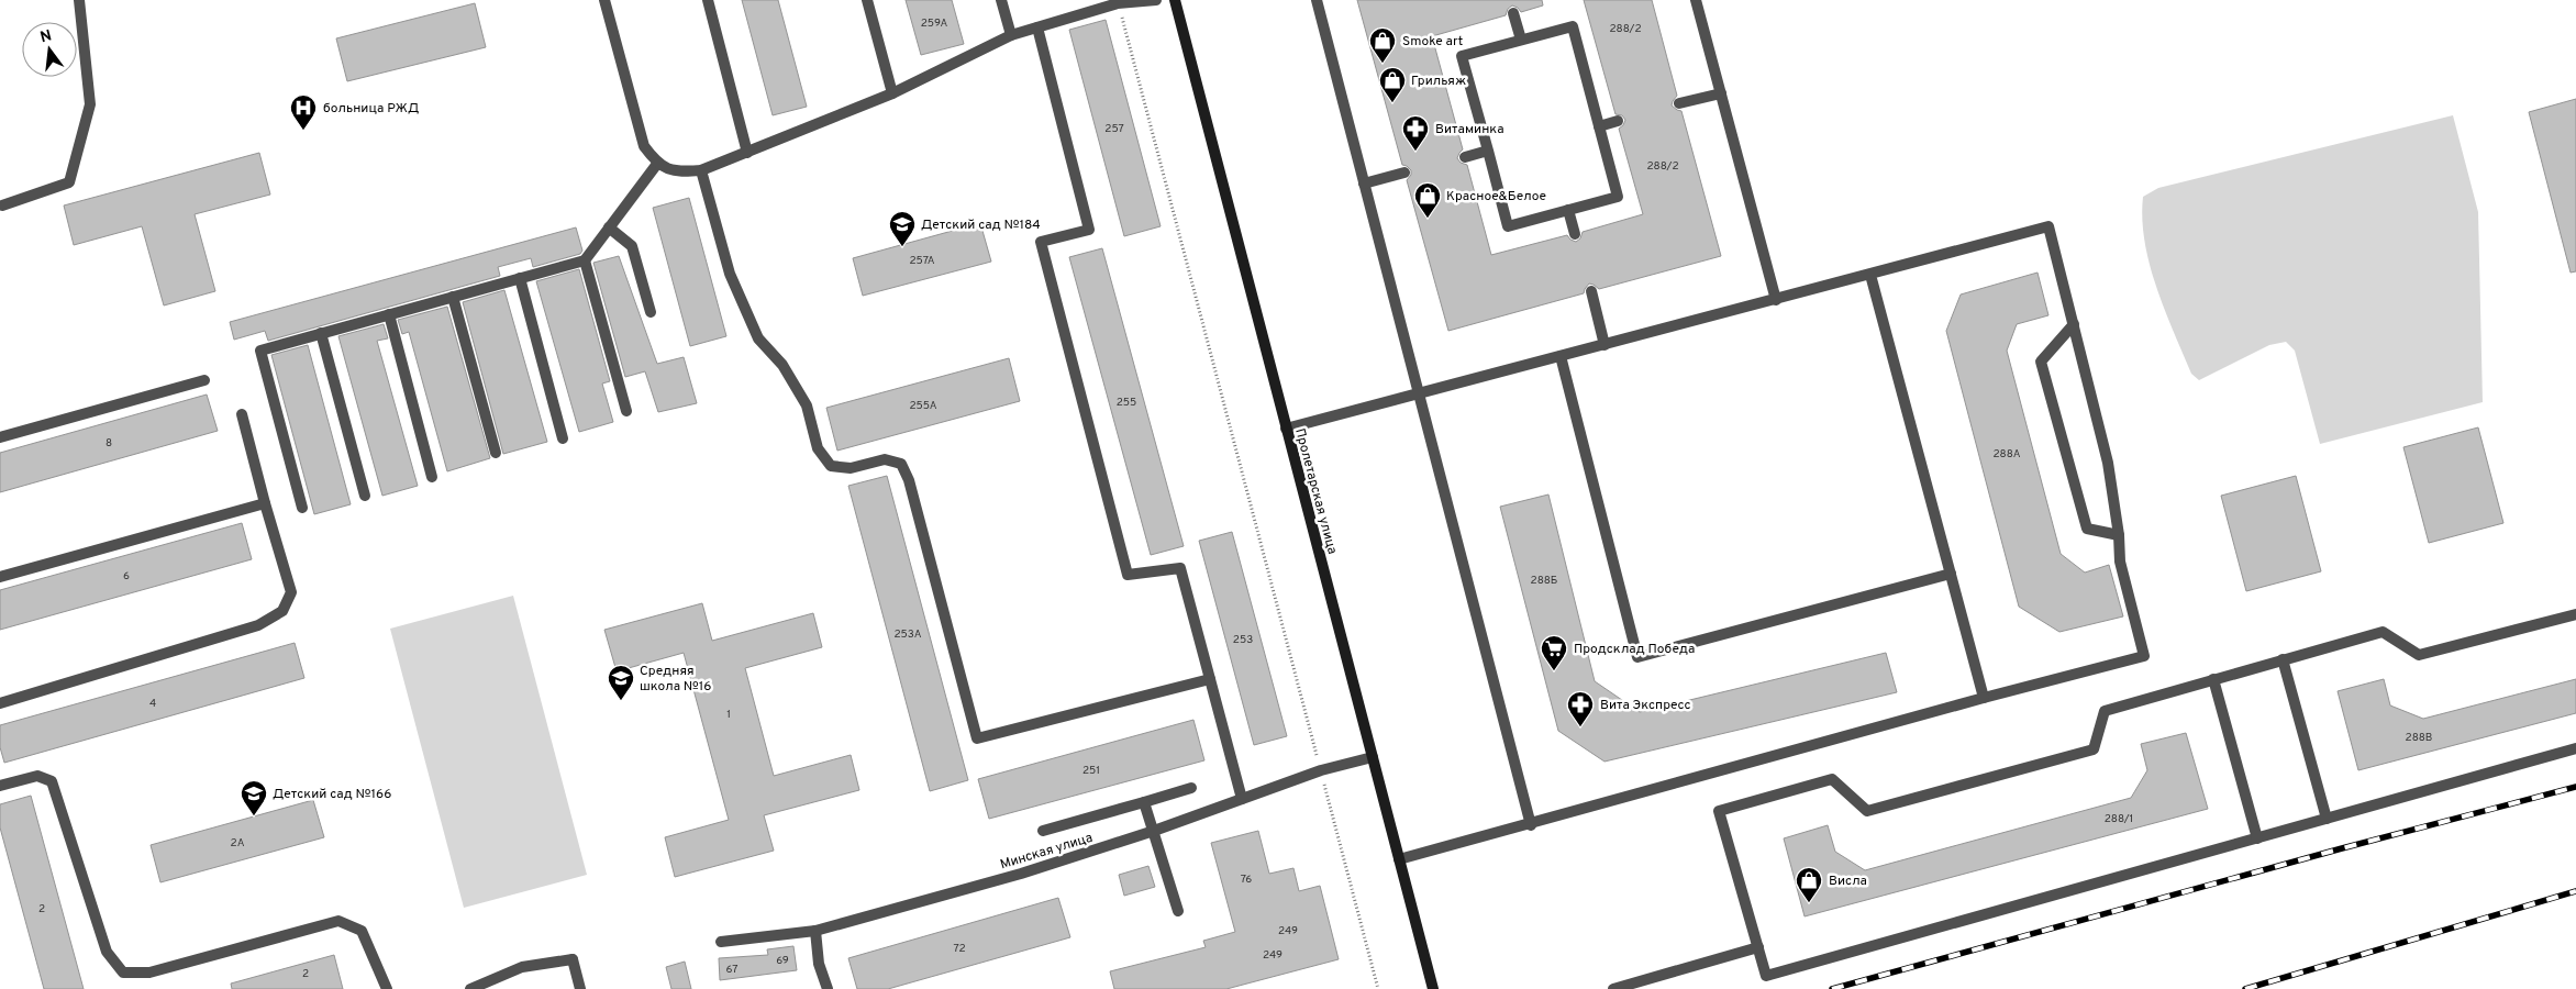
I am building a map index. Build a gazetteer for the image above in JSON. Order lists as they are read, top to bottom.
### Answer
{
  "streets": {
    "main road": ["Пролетарская улица"],
    "street": ["Минская улица"]
  },
  "crossings": [
    ["Пролетарская улица", "Минская улица"]
  ],
  "places": {
    "shop": [
      "Smoke art",
      "Грильяж",
      "Красное&Белое",
      "Висла"
    ],
    "hospital": ["больница РЖД"],
    "pharmacy": ["Витаминка", "Вита Экспресс"],
    "school or university": ["Детский сад №184", "Средняя школа №16", "Детский сад №166"],
    "supermarket": ["Продсклад Победа"]
  },
  "house_numbers": [
    "259А",
    "288/2",
    "257",
    "288/2",
    "257А",
    "255",
    "255А",
    "8",
    "288А",
    "6",
    "288Б",
    "253А",
    "253",
    "4",
    "1",
    "288В",
    "251",
    "288/1",
    "2А",
    "76",
    "2",
    "249",
    "72",
    "249",
    "69",
    "67",
    "2"
  ],
  "north": "top"
}
